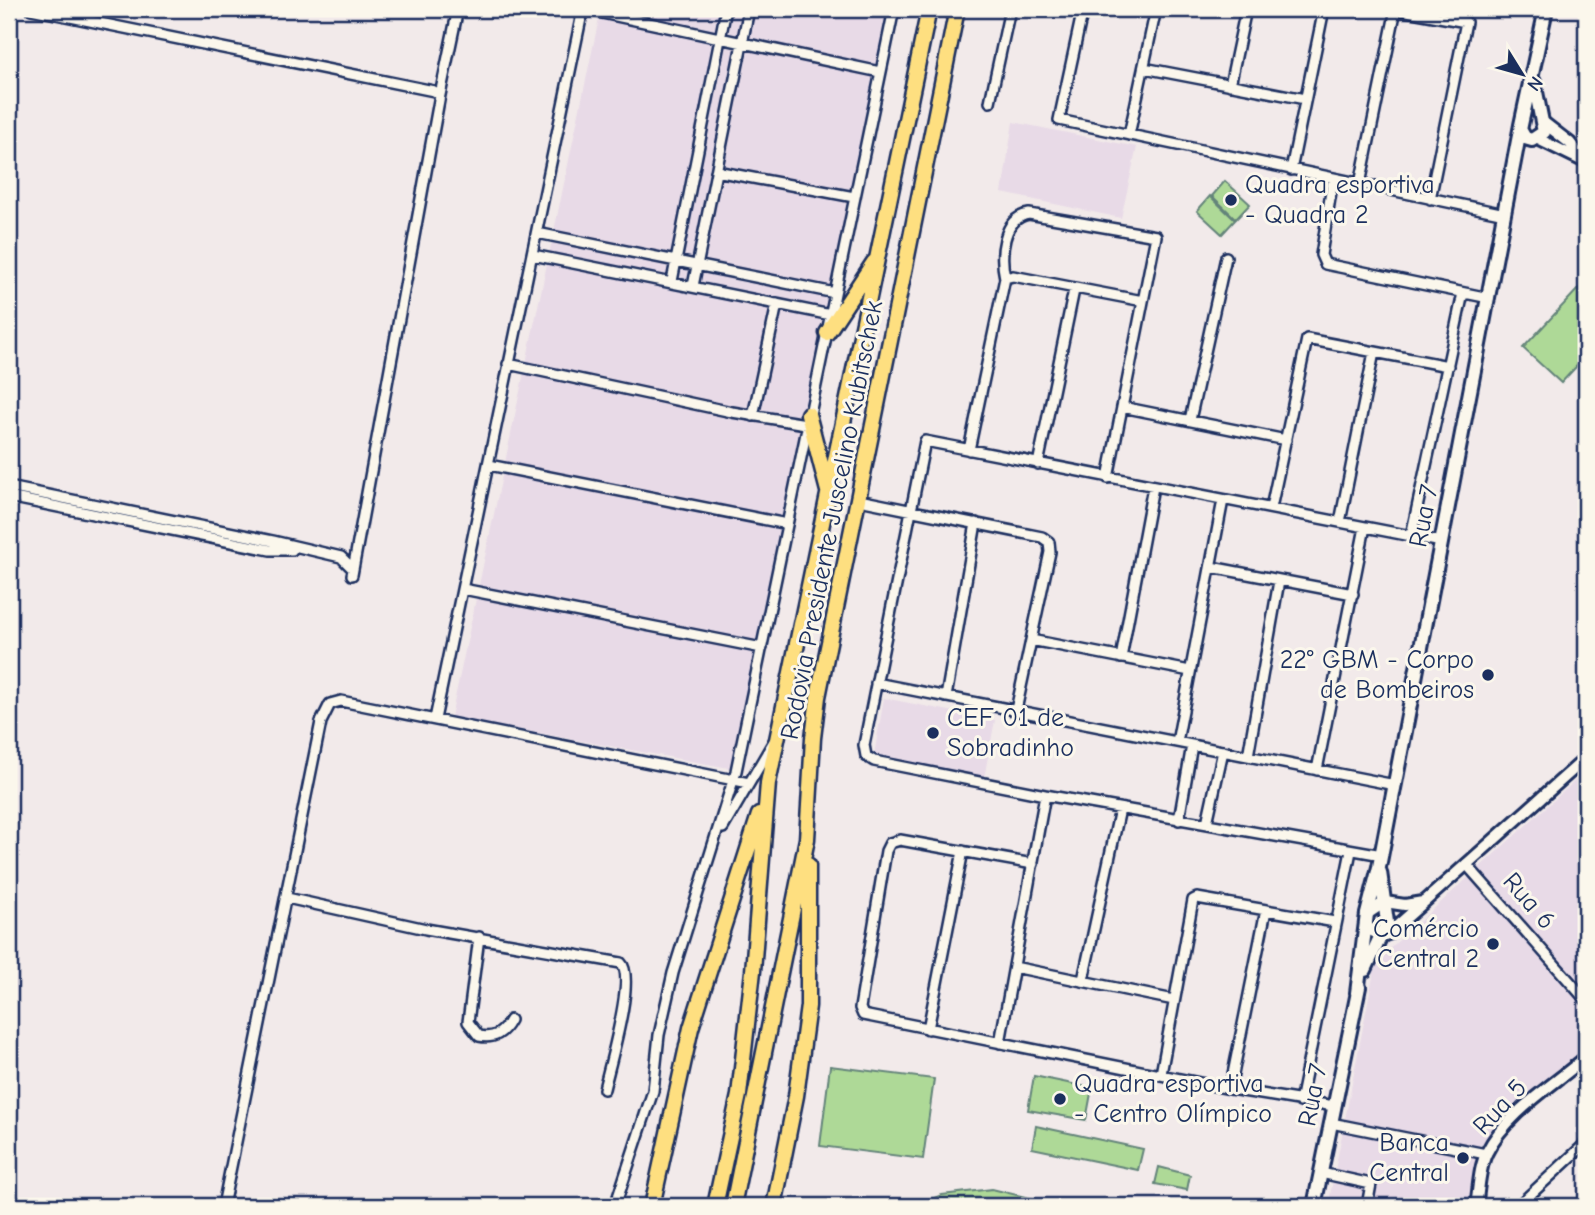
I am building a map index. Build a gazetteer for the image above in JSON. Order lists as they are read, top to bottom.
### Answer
{
  "streets": {
    "highway": ["Rodovia Presidente Juscelino Kubitschek"],
    "main road": ["Rua 7"],
    "street": ["Rua 6", "Rua 5"]
  },
  "crossings": [
    ["Rua 7", "Rua 6"]
  ],
  "places": [
    "Quadra esportiva - Quadra 2",
    "22° GBM - Corpo de Bombeiros",
    "CEF 01 de Sobradinho",
    "Comércio Central 2",
    "Quadra esportiva - Centro Olímpico",
    "Banca Central"
  ],
  "north": "bottom right"
}
